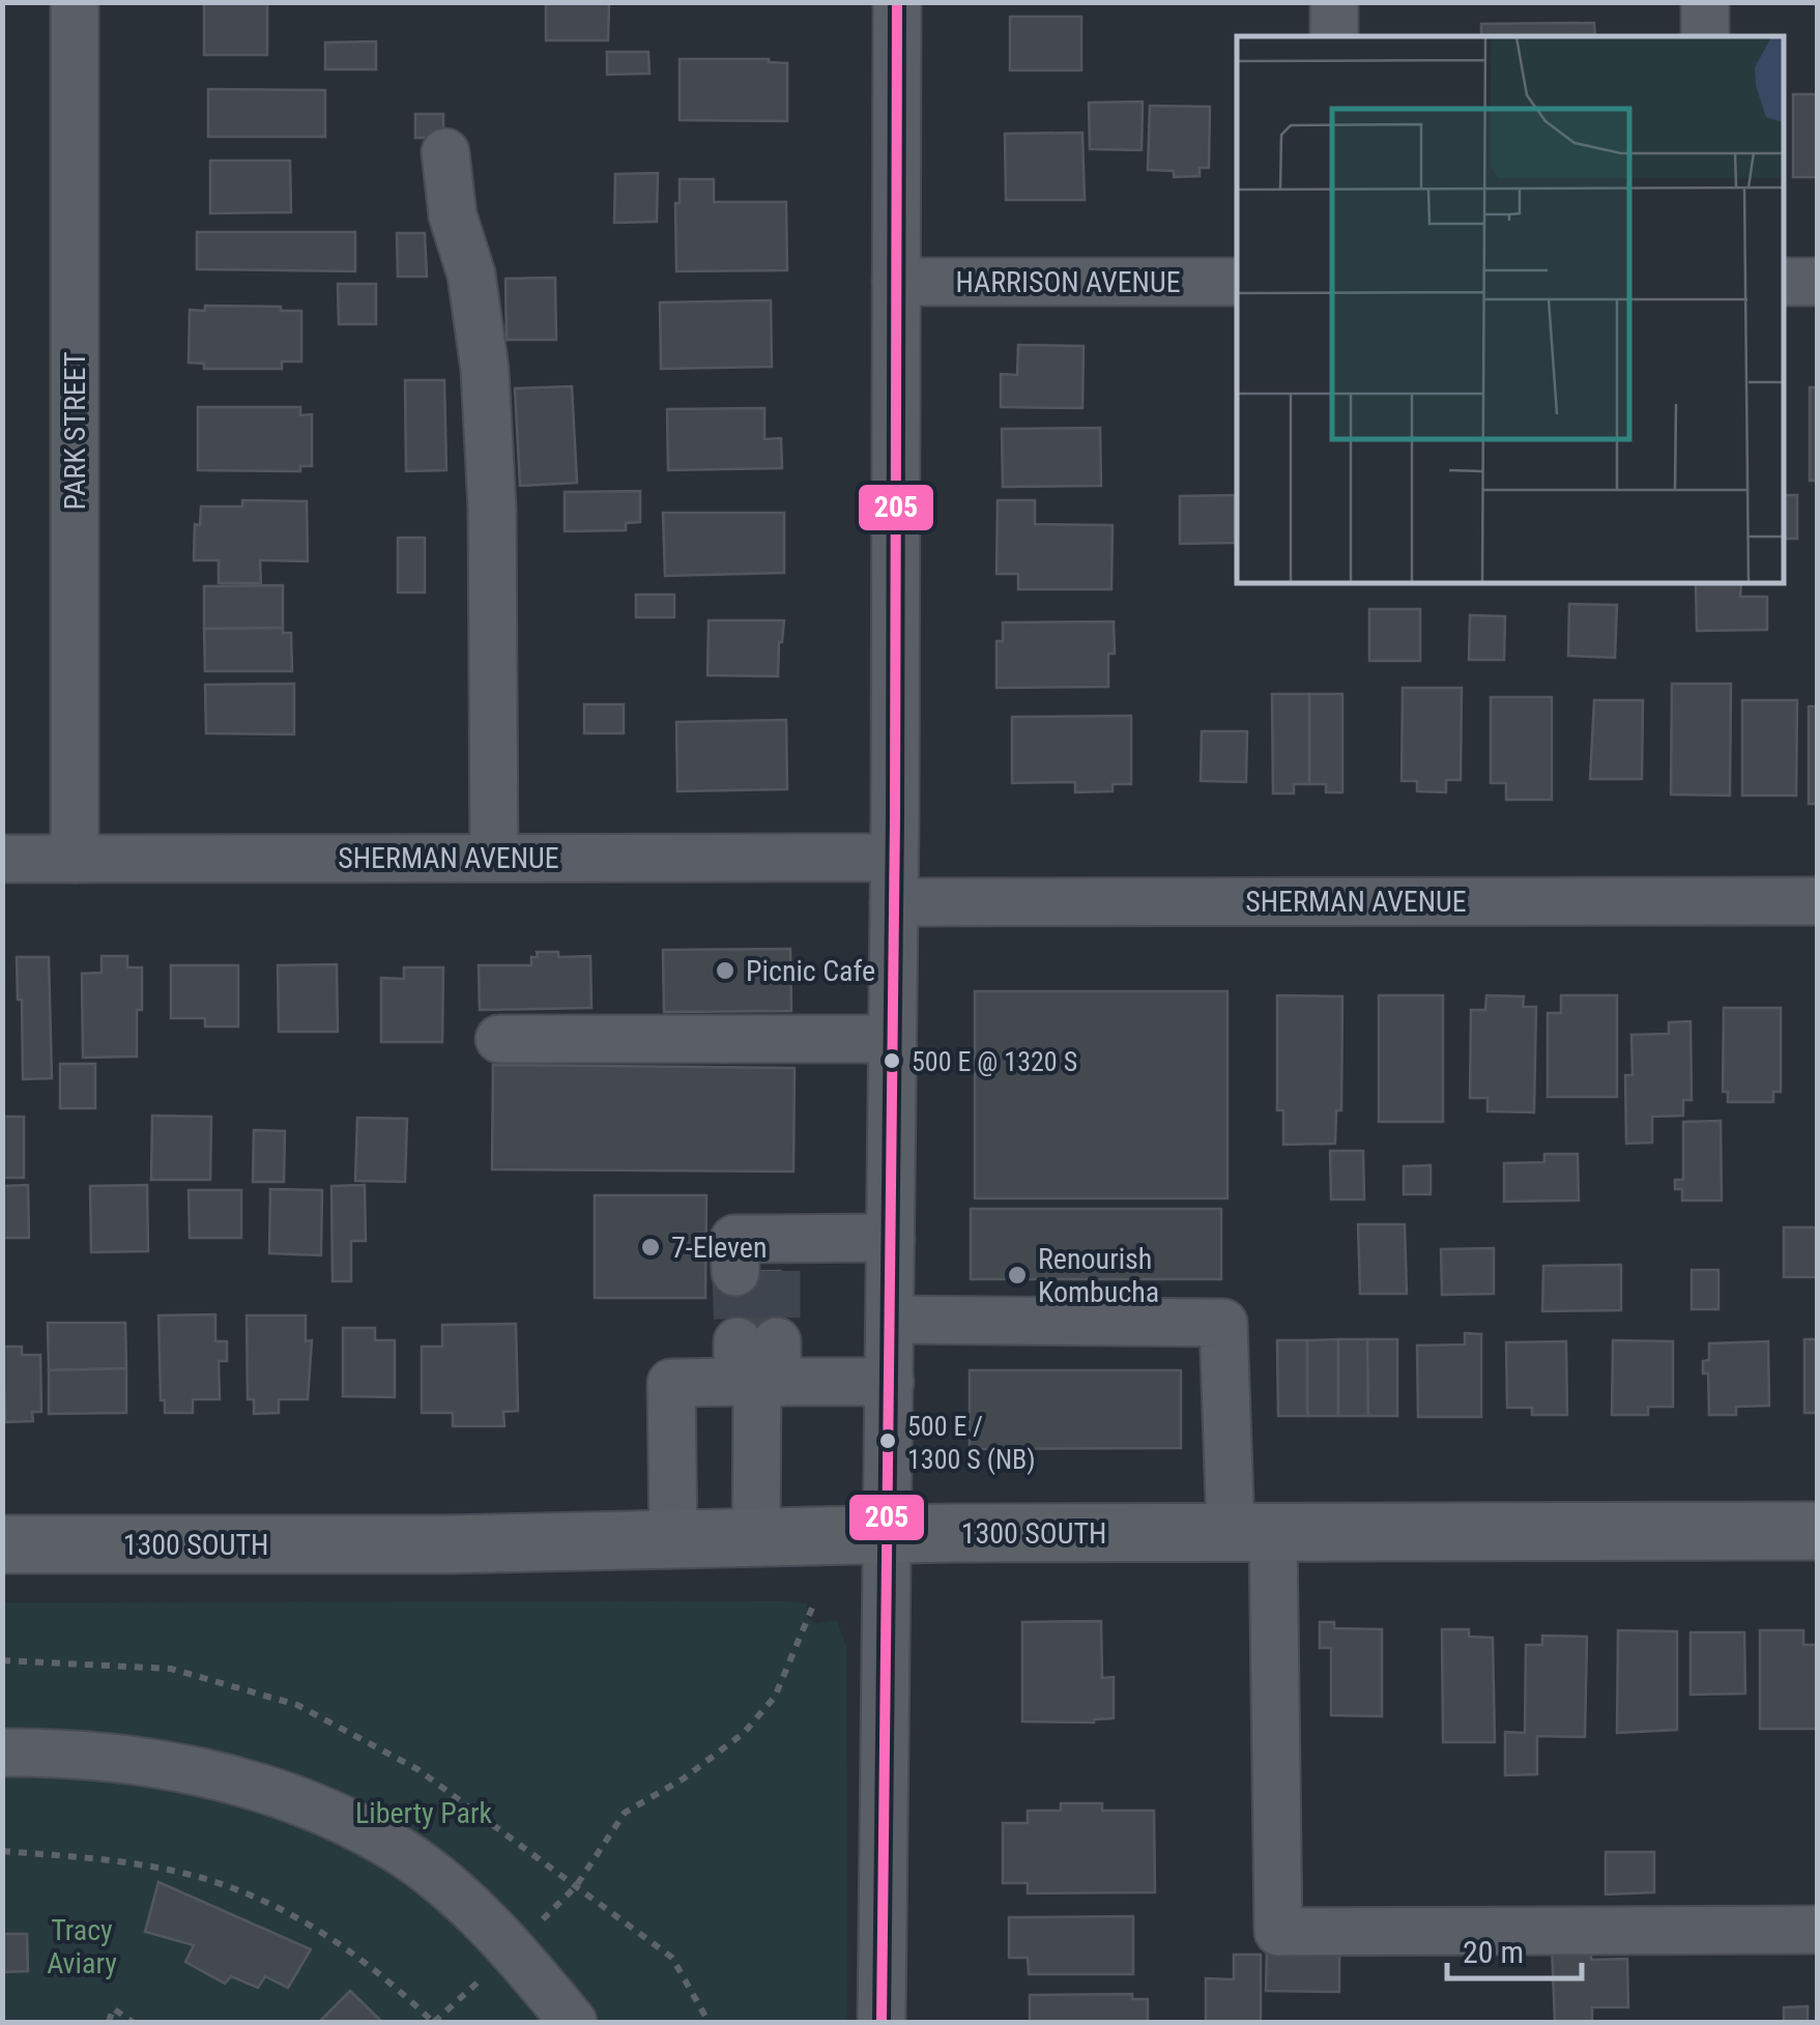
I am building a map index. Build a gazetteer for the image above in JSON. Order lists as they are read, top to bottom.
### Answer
{
  "streets": {
    "main road": ["1300 SOUTH"],
    "street": ["HARRISON AVENUE", "PARK STREET", "SHERMAN AVENUE"]
  },
  "crossings": [
    ["PARK STREET", "SHERMAN AVENUE"]
  ],
  "parks": ["Liberty Park", "Tracy Aviary"],
  "places": [
    "Picnic Cafe",
    "500 E @ 1320 S",
    "7-Eleven",
    "Renourish Kombucha",
    "500 E / 1300 S (NB)"
  ],
  "lines": ["transit line 205"],
  "scale_bar": "20 m"
}
